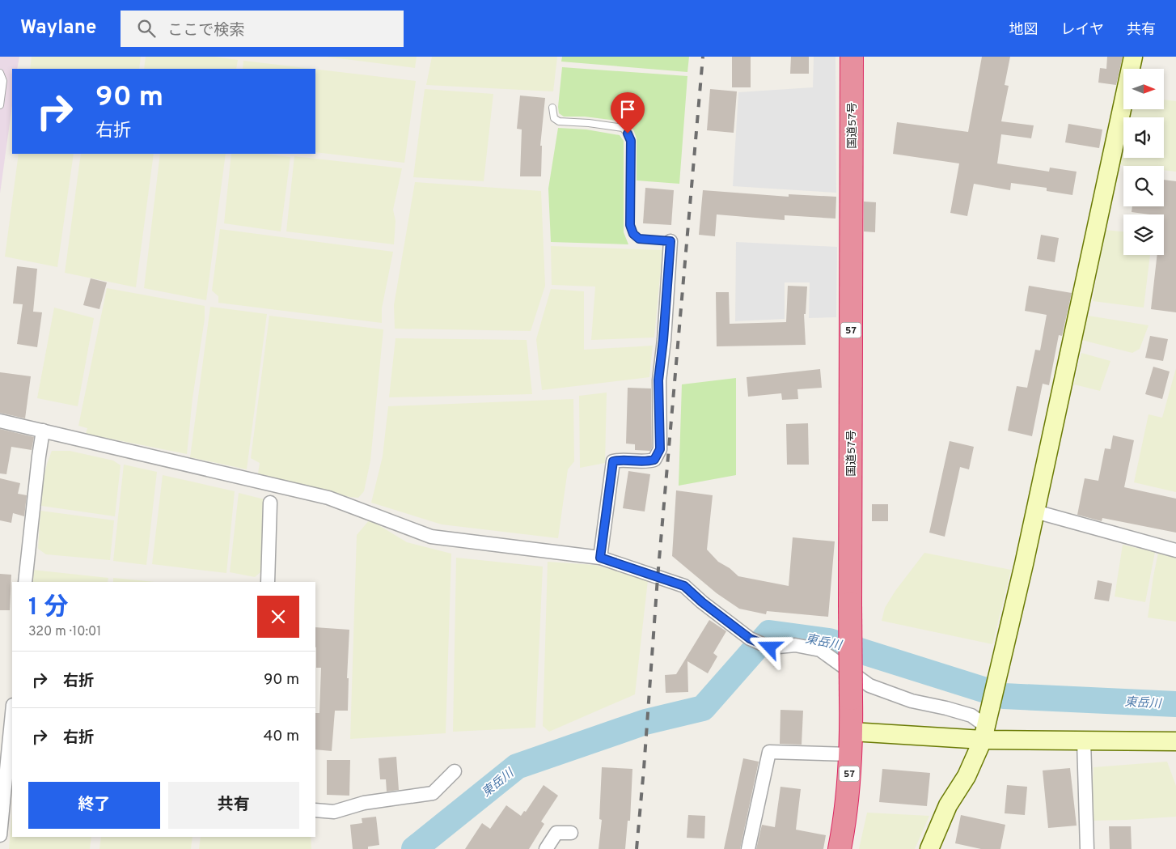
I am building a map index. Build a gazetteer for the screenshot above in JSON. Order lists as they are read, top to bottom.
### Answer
{
  "streets": {
    "highway": ["国道57号", "57"]
  },
  "water": ["東岳川"],
  "north": "right",
  "page": {
    "header": "Waylane",
    "search": "ここで検索",
    "nav": ["地図", "レイヤ", "共有"],
    "turn": ["90 m", "右折"],
    "heading": ["1 分", "320 m · 10:01"],
    "list": [
      {
        "name": "右折",
        "value": "90 m"
      },
      {
        "name": "右折",
        "value": "40 m"
      }
    ],
    "buttons": ["終了", "共有"]
  }
}
